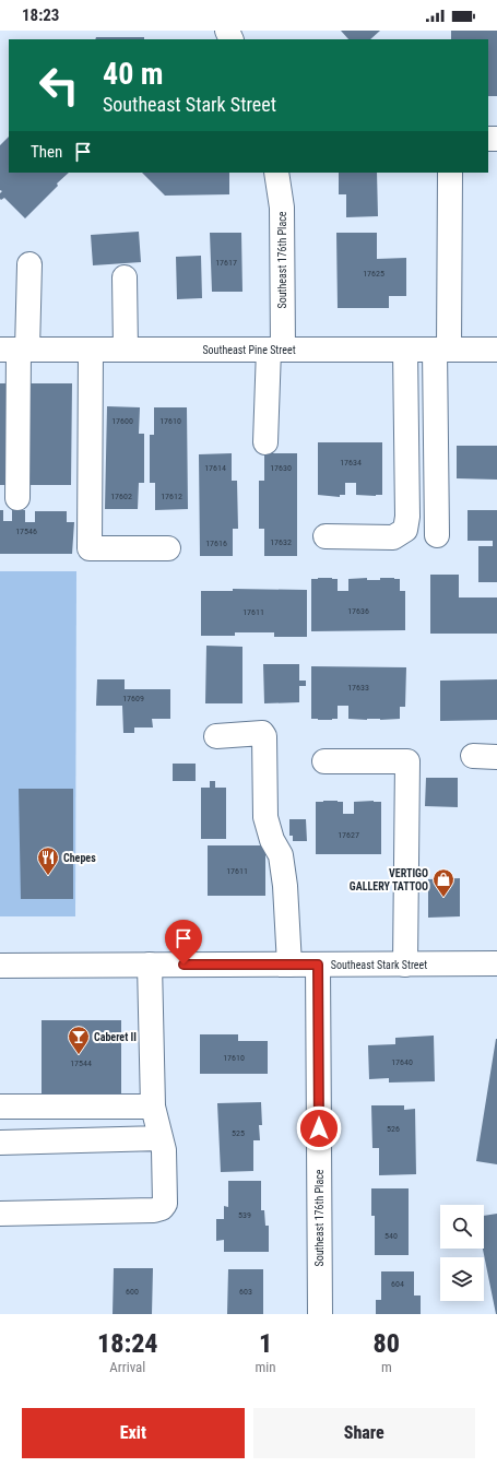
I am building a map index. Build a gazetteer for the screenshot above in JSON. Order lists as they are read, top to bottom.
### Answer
{
  "streets": {
    "street": ["Southeast 176th Place", "Southeast Pine Street", "Southeast Stark Street"]
  },
  "crossings": [
    ["Southeast 176th Place", "Southeast Pine Street"],
    ["Southeast 176th Place", "Southeast Stark Street"]
  ],
  "places": {
    "restaurant": ["Chepes"],
    "shop": ["VERTIGO GALLERY TATTOO"],
    "bar": ["Caberet II"]
  },
  "house_numbers": [
    "17617",
    "17625",
    "17600",
    "17610",
    "17634",
    "17614",
    "17630",
    "17602",
    "17612",
    "17546",
    "17632",
    "17616",
    "17636",
    "17611",
    "17633",
    "17609",
    "17627",
    "17611",
    "17610",
    "17640",
    "17544",
    "526",
    "525",
    "539",
    "540",
    "604",
    "600",
    "603"
  ],
  "page": {
    "status": "18:23",
    "turn": ["40 m", "Southeast Stark Street"],
    "then": "Then",
    "eta": [
      "18:24",
      "Arrival",
      "1",
      "min",
      "80",
      "m"
    ],
    "buttons": ["Exit", "Share"]
  }
}
